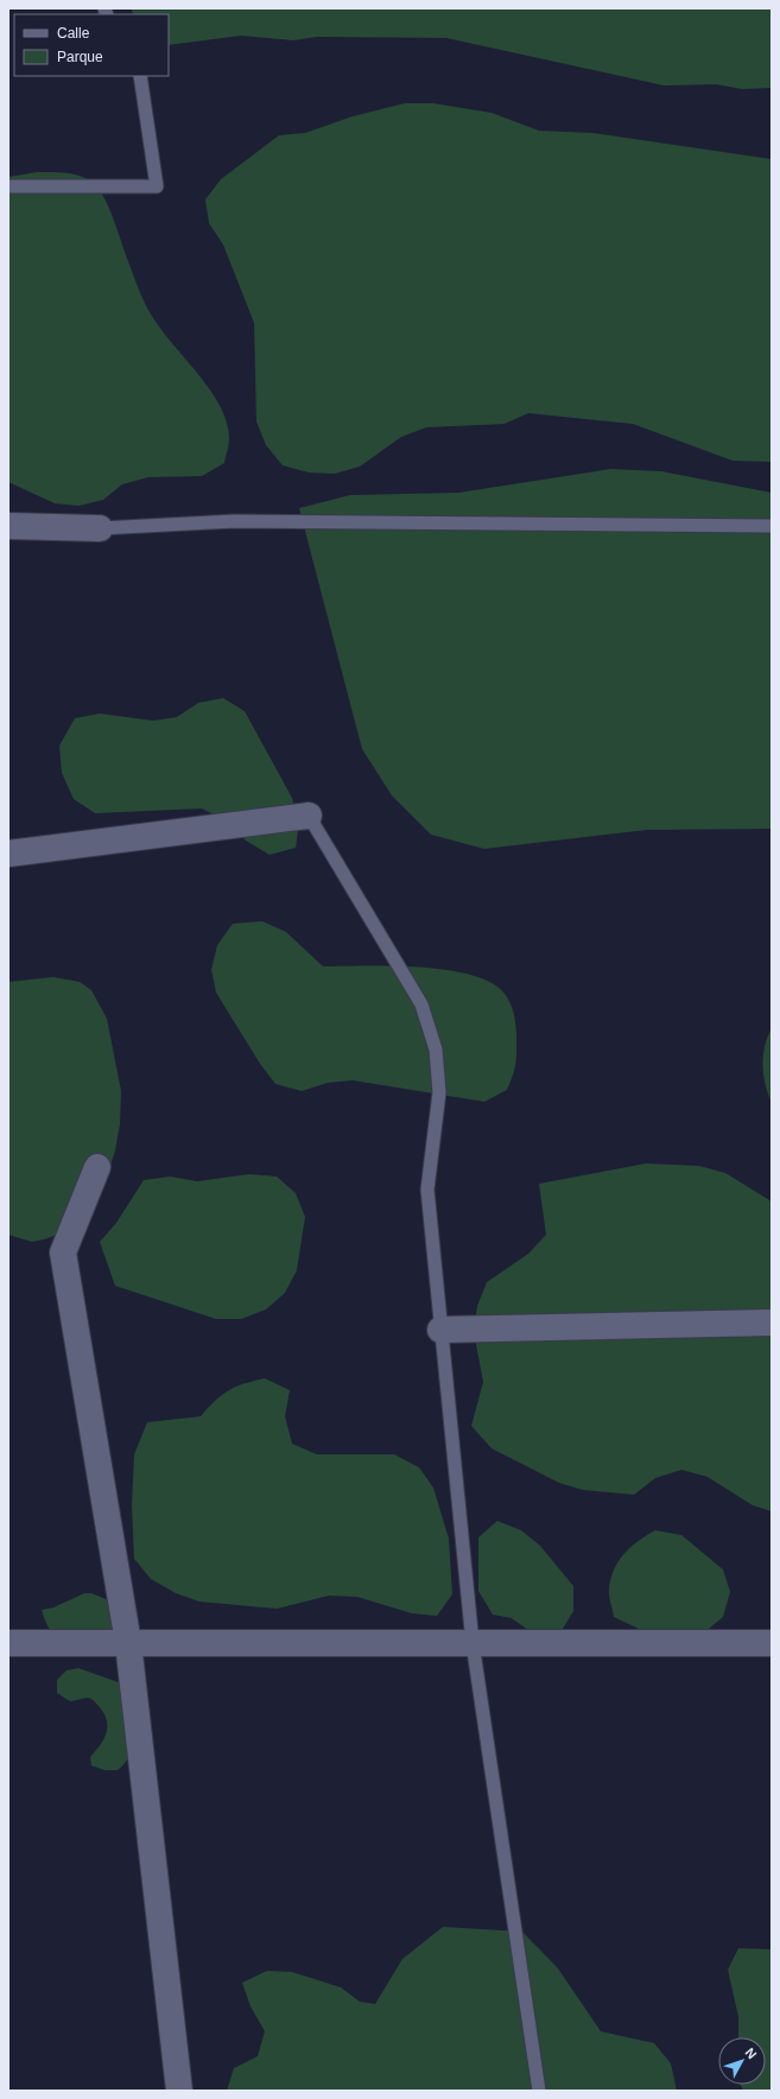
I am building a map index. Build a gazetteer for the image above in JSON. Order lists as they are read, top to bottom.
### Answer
{
  "legend": ["Calle", "Parque"],
  "north": "top right"
}
